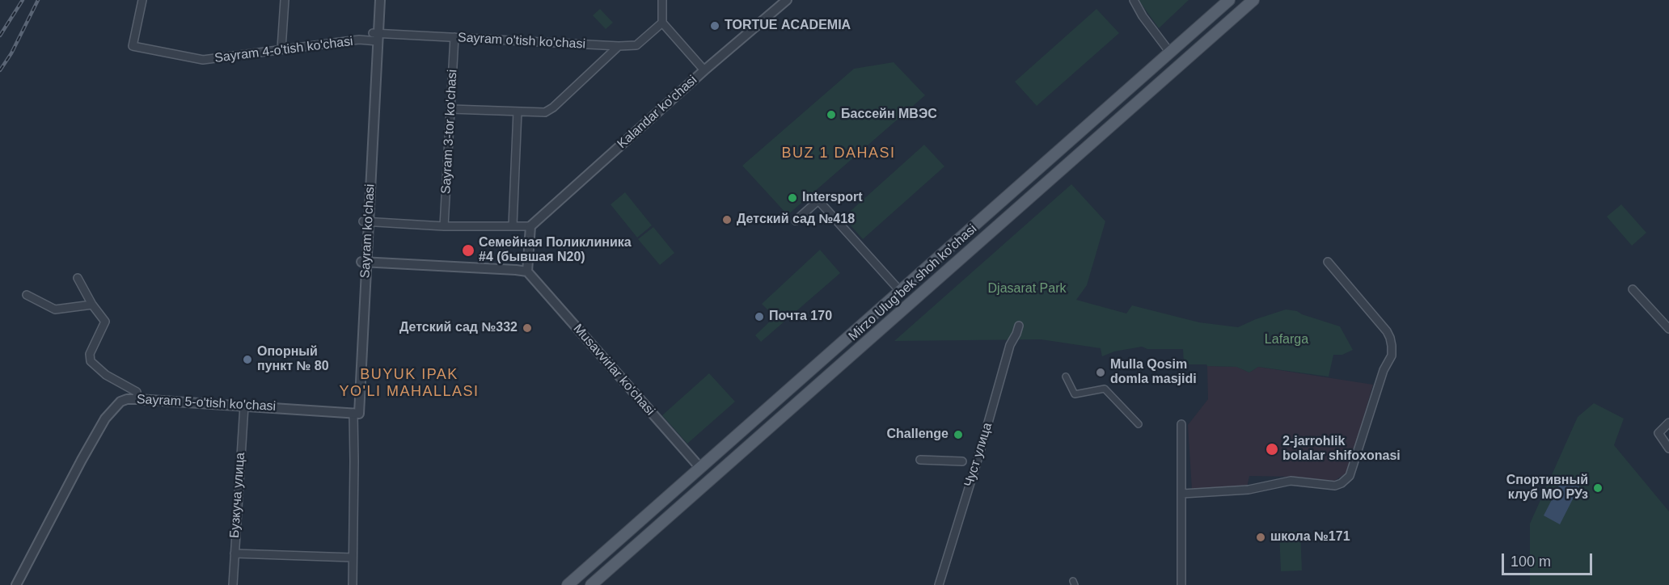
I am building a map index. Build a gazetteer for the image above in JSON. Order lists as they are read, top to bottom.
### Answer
{
  "streets": {
    "main road": ["Mirzo Ulug'bek shoh ko'chasi"],
    "street": [
      "Sayram o'tish ko'chasi",
      "Sayram 4-o'tish ko'chasi",
      "Kalandar ko'chasi",
      "Sayram 3-tor ko'chasi",
      "Sayram ko'chasi",
      "Musavvirlar ko'chasi",
      "Sayram 5-o'tish ko'chasi",
      "Чуст улица",
      "Бузкуча улица"
    ]
  },
  "crossings": [
    ["Sayram o'tish ko'chasi", "Sayram 4-o'tish ko'chasi"],
    ["Sayram o'tish ko'chasi", "Sayram 3-tor ko'chasi"],
    ["Sayram o'tish ko'chasi", "Sayram ko'chasi"],
    ["Sayram 4-o'tish ko'chasi", "Sayram ko'chasi"],
    ["Sayram ko'chasi", "Sayram 5-o'tish ko'chasi"],
    ["Mirzo Ulug'bek shoh ko'chasi", "Musavvirlar ko'chasi"],
    ["Sayram 5-o'tish ko'chasi", "Бузкуча улица"]
  ],
  "districts": ["BUZ 1 DAHASI", "BUYUK IPAK YO'LI MAHALLASI"],
  "parks": ["Djasarat Park", "Lafarga"],
  "places": [
    "TORTUE ACADEMIA",
    "Бассейн МВЭС",
    "Intersport",
    "Детский сад №418",
    "Семейная Поликлиника #4 (бывшая N20)",
    "Почта 170",
    "Детский сад №332",
    "Опорный пункт № 80",
    "Mulla Qosim domla masjidi",
    "Challenge",
    "2-jarrohlik bolalar shifoxonasi",
    "Спортивный клуб МО РУз",
    "школа №171"
  ],
  "scale_bar": "100 m"
}
